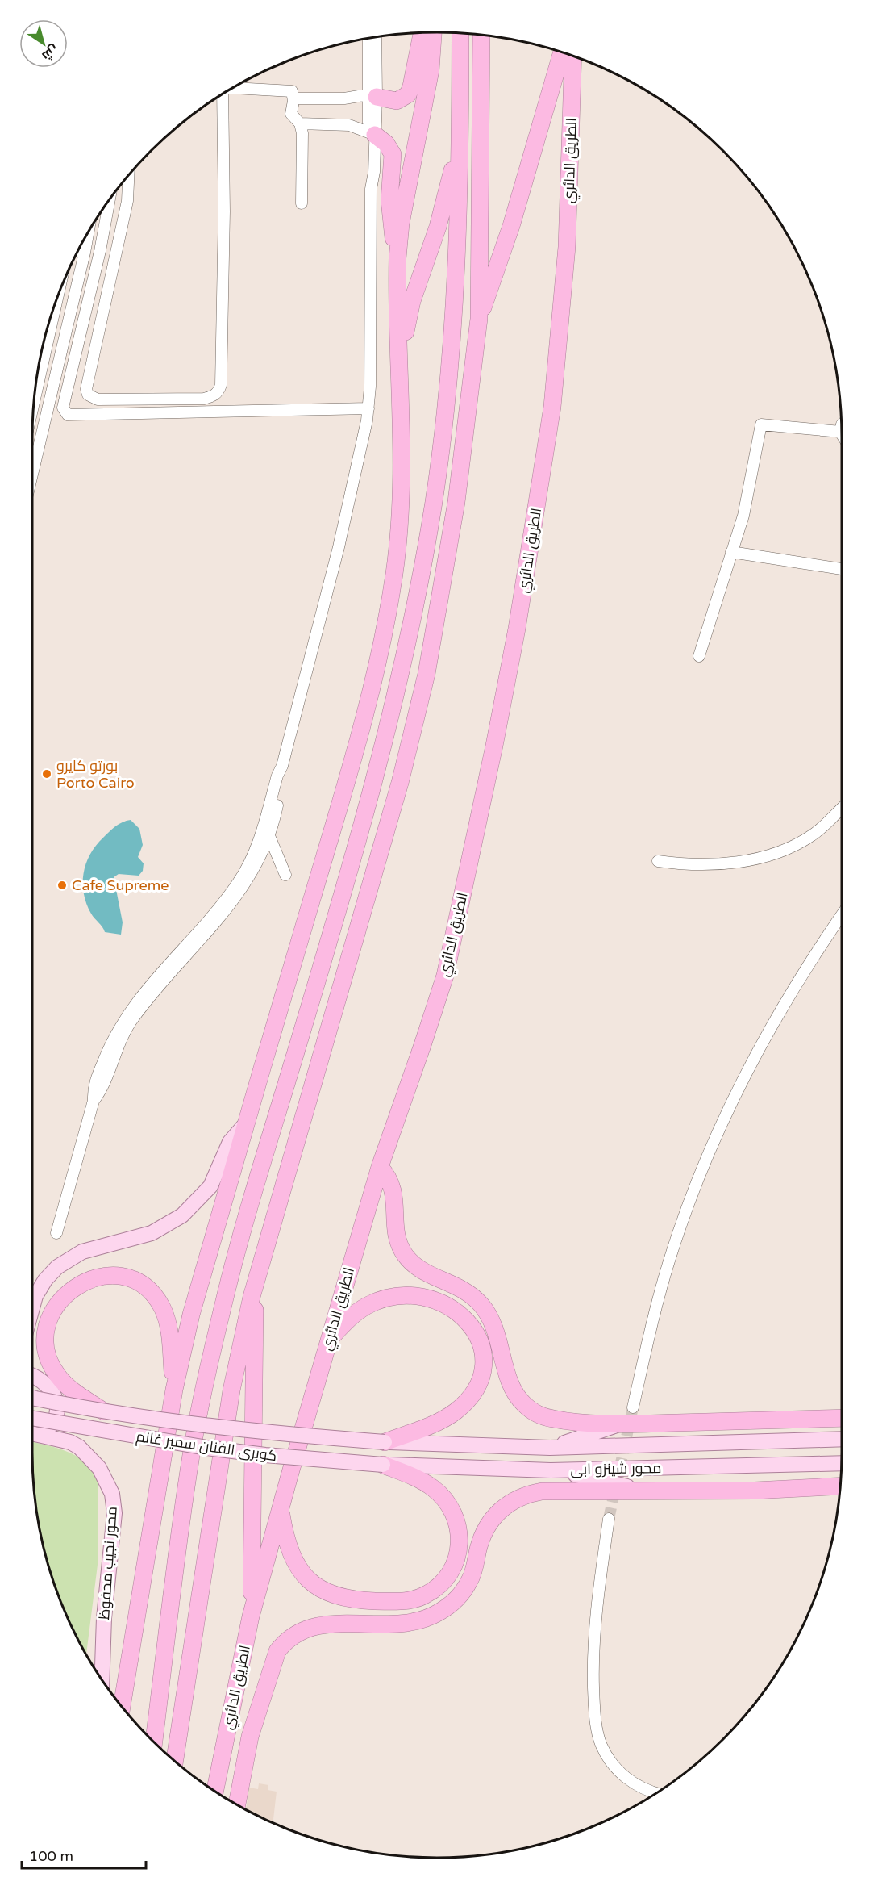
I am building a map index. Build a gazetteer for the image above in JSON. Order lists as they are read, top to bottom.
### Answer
{
  "streets": {
    "highway": ["الطريق الدائري"],
    "main road": ["كوبرى الفنان سمير غانم", "محور شينزو ابى", "محور نجيب محفوظ"]
  },
  "crossings": [
    ["كوبرى الفنان سمير غانم", "محور شينزو ابى"]
  ],
  "places": ["بورتو كايرو Porto Cairo", "Cafe Supreme"],
  "scale_bar": "100 m",
  "north": "bottom right"
}
